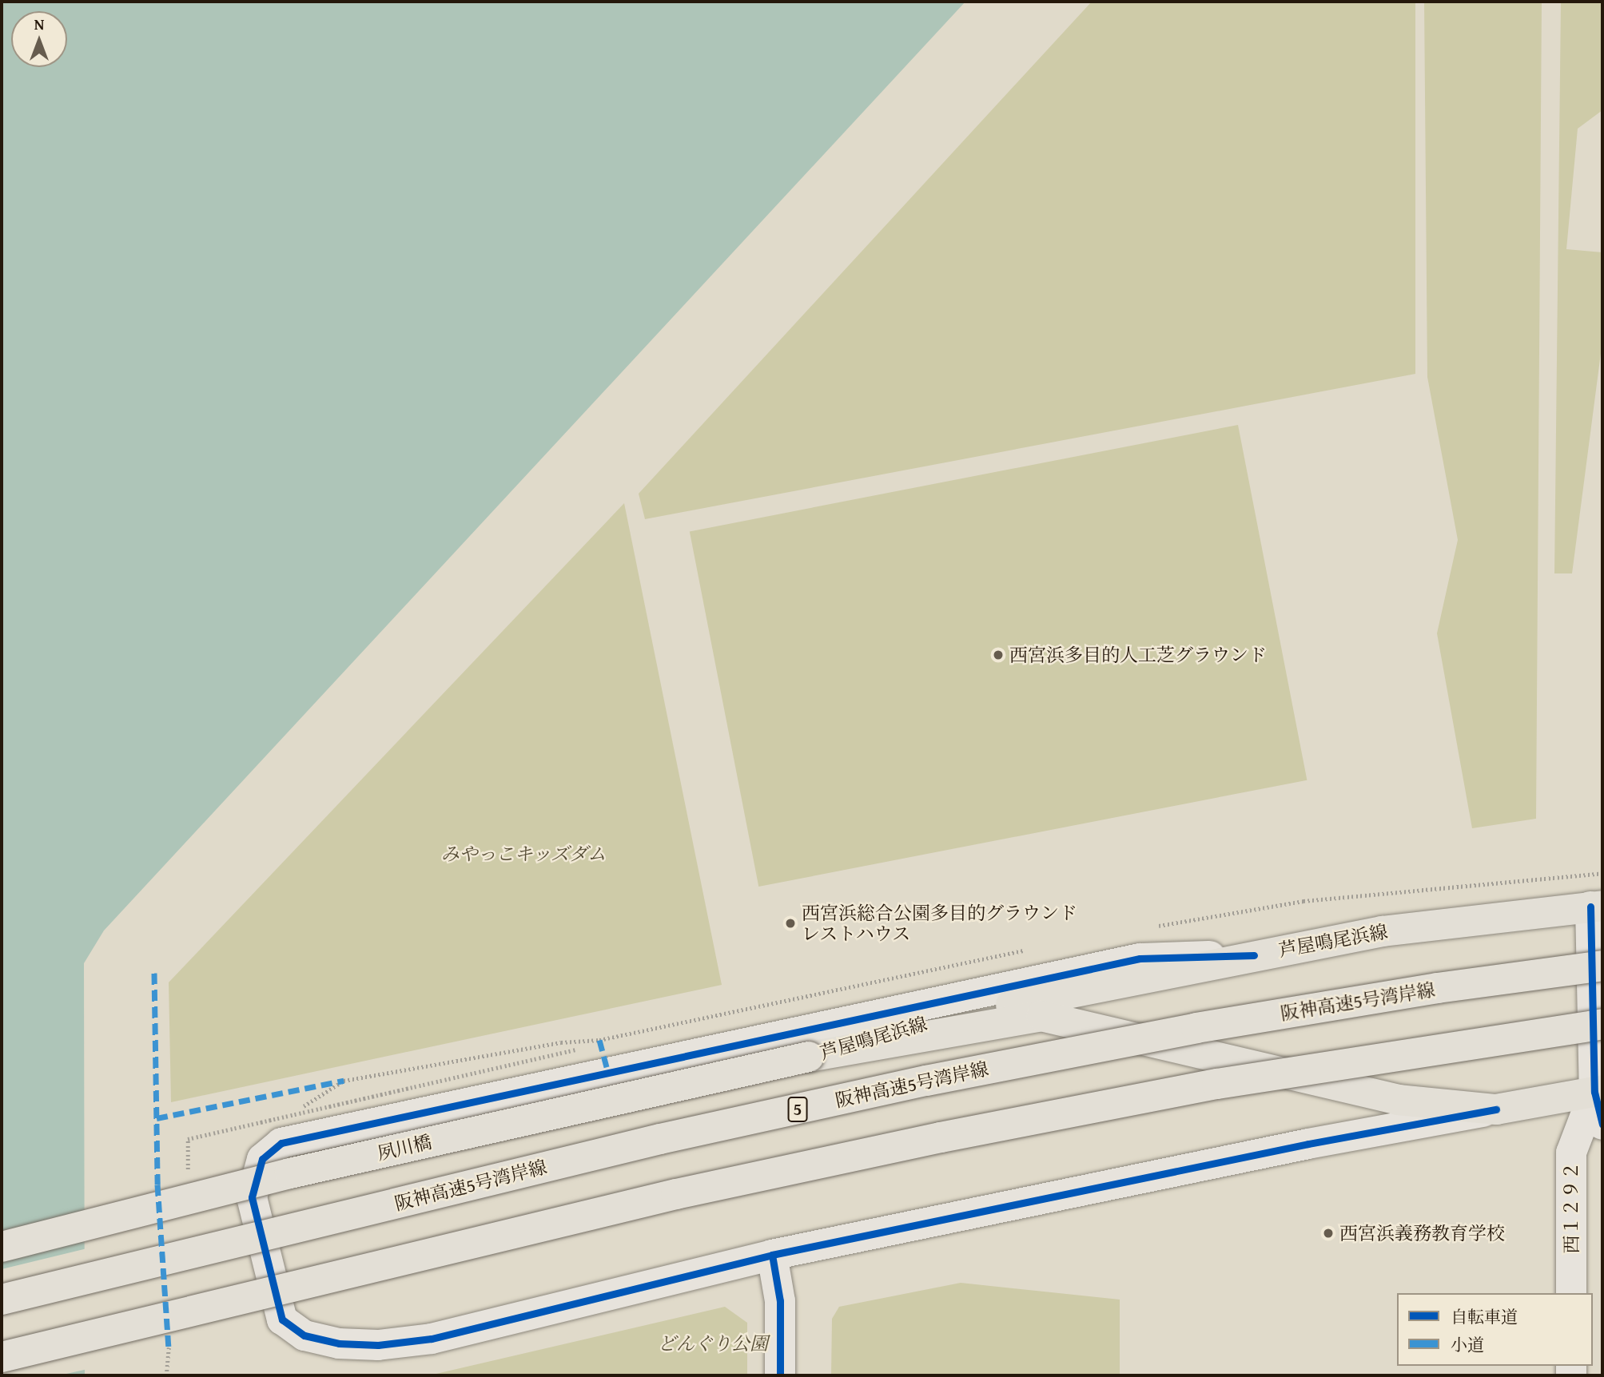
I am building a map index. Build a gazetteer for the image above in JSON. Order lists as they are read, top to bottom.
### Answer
{
  "streets": {
    "main road": [
      "芦屋鳴尾浜線",
      "阪神高速5号湾岸線",
      "5",
      "夙川橋"
    ],
    "street": ["西１２９２"]
  },
  "crossings": [
    ["芦屋鳴尾浜線", "夙川橋"],
    ["芦屋鳴尾浜線", "西１２９２"]
  ],
  "parks": ["みやっこキッズダム", "どんぐり公園"],
  "places": ["西宮浜多目的人工芝グラウンド", "西宮浜総合公園多目的グラウンド レストハウス", "西宮浜義務教育学校"],
  "legend": ["自転車道", "小道"],
  "north": "top"
}
